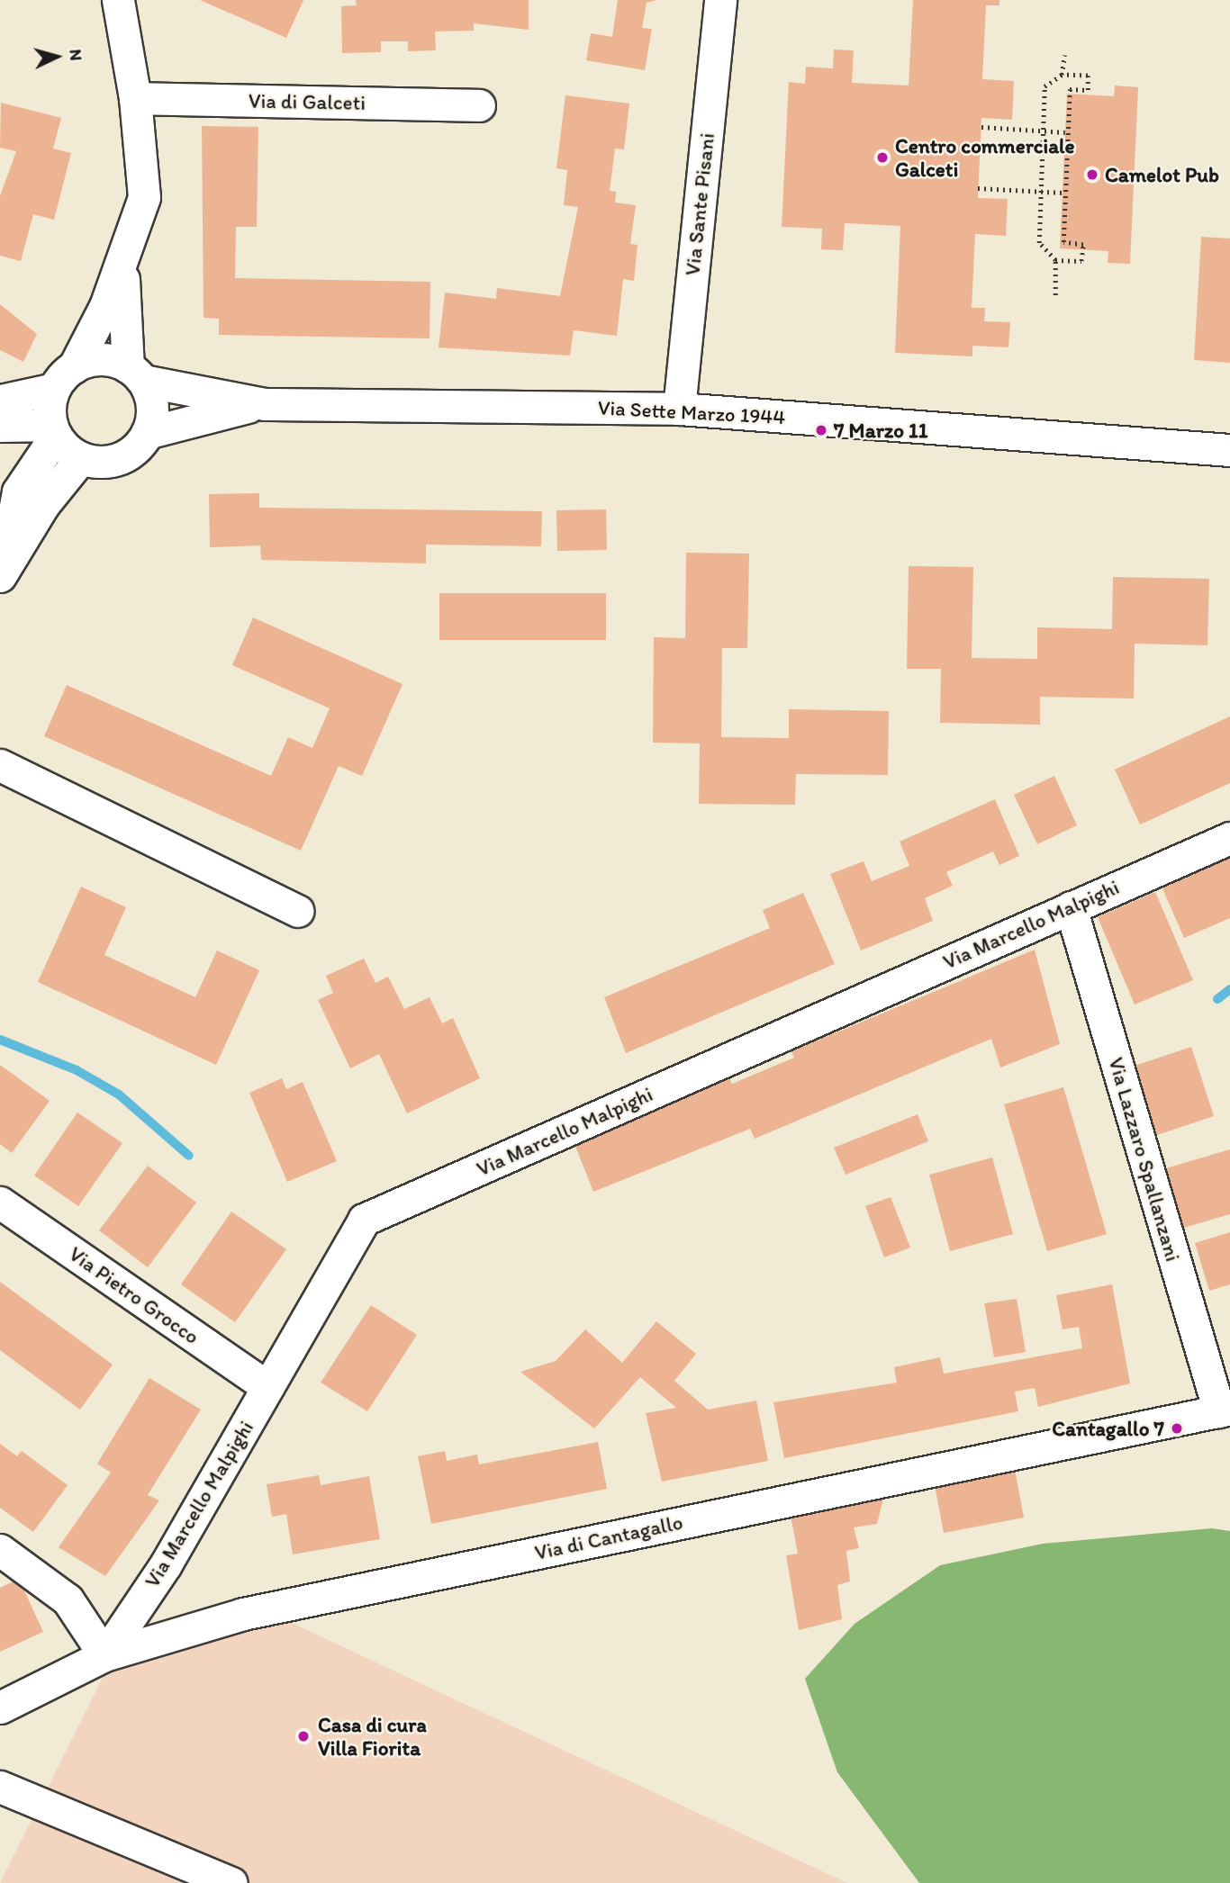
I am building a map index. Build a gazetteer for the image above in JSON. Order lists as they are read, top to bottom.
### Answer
{
  "streets": {
    "street": [
      "Via di Galceti",
      "Via Sante Pisani",
      "Via Sette Marzo 1944",
      "Via Marcello Malpighi",
      "Via Lazzaro Spallanzani",
      "Via Pietro Grocco",
      "Via di Cantagallo"
    ]
  },
  "crossings": [
    ["Via Sante Pisani", "Via Sette Marzo 1944"],
    ["Via Marcello Malpighi", "Via Lazzaro Spallanzani"],
    ["Via Marcello Malpighi", "Via Pietro Grocco"],
    ["Via Marcello Malpighi", "Via di Cantagallo"],
    ["Via Lazzaro Spallanzani", "Via di Cantagallo"]
  ],
  "places": [
    "Centro commerciale Galceti",
    "Camelot Pub",
    "7 Marzo 11",
    "Cantagallo 7",
    "Casa di cura Villa Fiorita"
  ],
  "north": "right"
}
